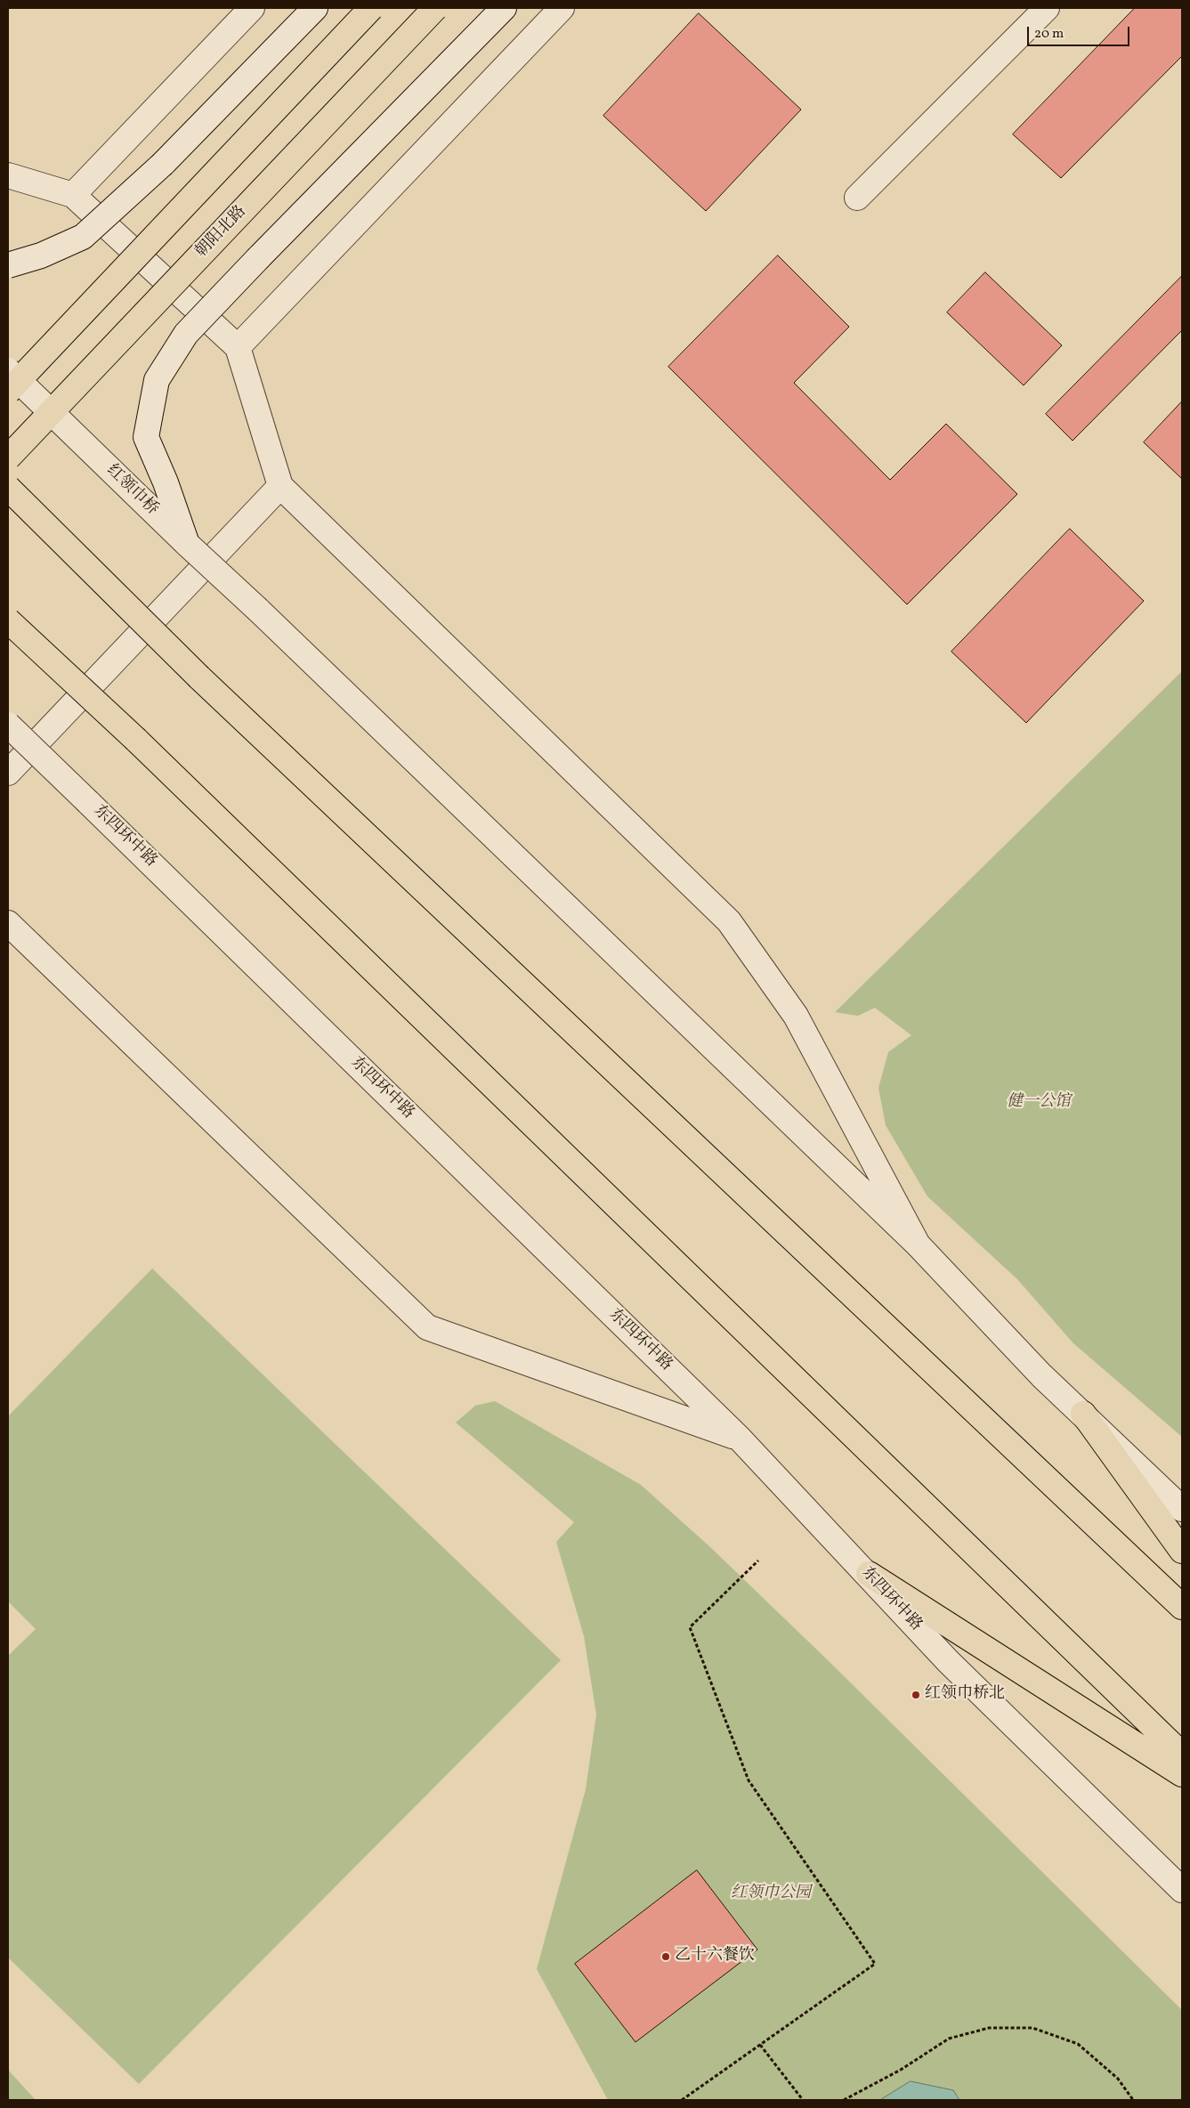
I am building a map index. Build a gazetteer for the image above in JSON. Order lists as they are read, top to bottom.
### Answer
{
  "streets": {
    "main road": ["朝阳北路"],
    "street": ["红领巾桥", "东四环中路"]
  },
  "parks": ["健一公馆", "红领巾公园"],
  "places": ["红领巾桥北", "乙十六餐饮"],
  "scale_bar": "20 m"
}
